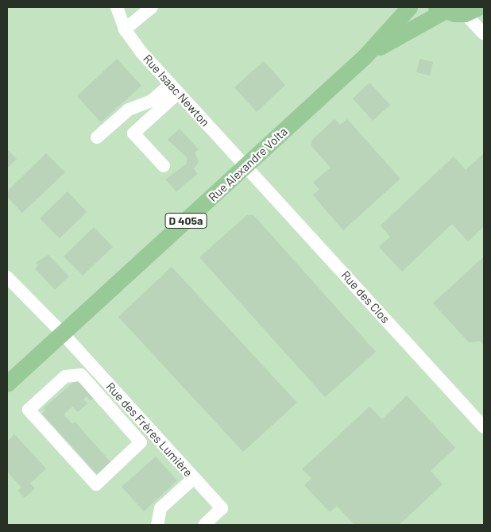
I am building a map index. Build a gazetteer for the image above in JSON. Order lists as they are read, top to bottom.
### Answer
{
  "streets": {
    "main road": ["Rue Alexandre Volta", "D 405a"],
    "street": ["Rue Isaac Newton", "Rue des Clos", "Rue des Frères Lumière"]
  },
  "crossings": [
    ["Rue Isaac Newton", "Rue Alexandre Volta"],
    ["Rue Isaac Newton", "Rue des Clos"],
    ["Rue Alexandre Volta", "Rue des Clos"],
    ["Rue Alexandre Volta", "Rue des Frères Lumière"]
  ]
}
